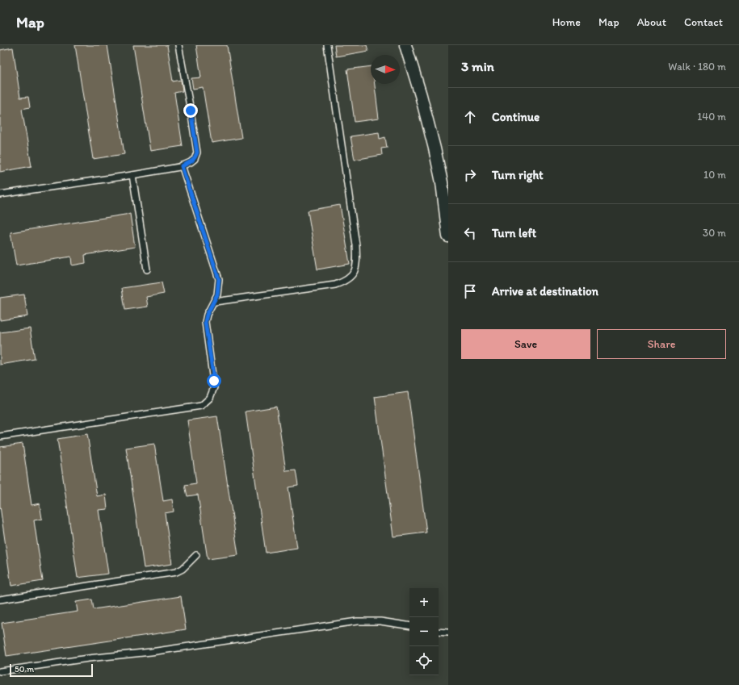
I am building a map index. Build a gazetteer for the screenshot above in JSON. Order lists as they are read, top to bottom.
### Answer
{
  "scale_bar": "50 m",
  "north": "right",
  "page": {
    "header": "Map",
    "nav": [
      "Home",
      "Map",
      "About",
      "Contact"
    ],
    "heading": ["3 min", "Walk · 180 m"],
    "list": [
      ["Continue", "140 m"],
      ["Turn right", "10 m"],
      ["Turn left", "30 m"],
      "Arrive at destination"
    ],
    "buttons": ["Save", "Share"],
    "map_buttons": ["+", "−"],
    "scale": "50 m"
  }
}
